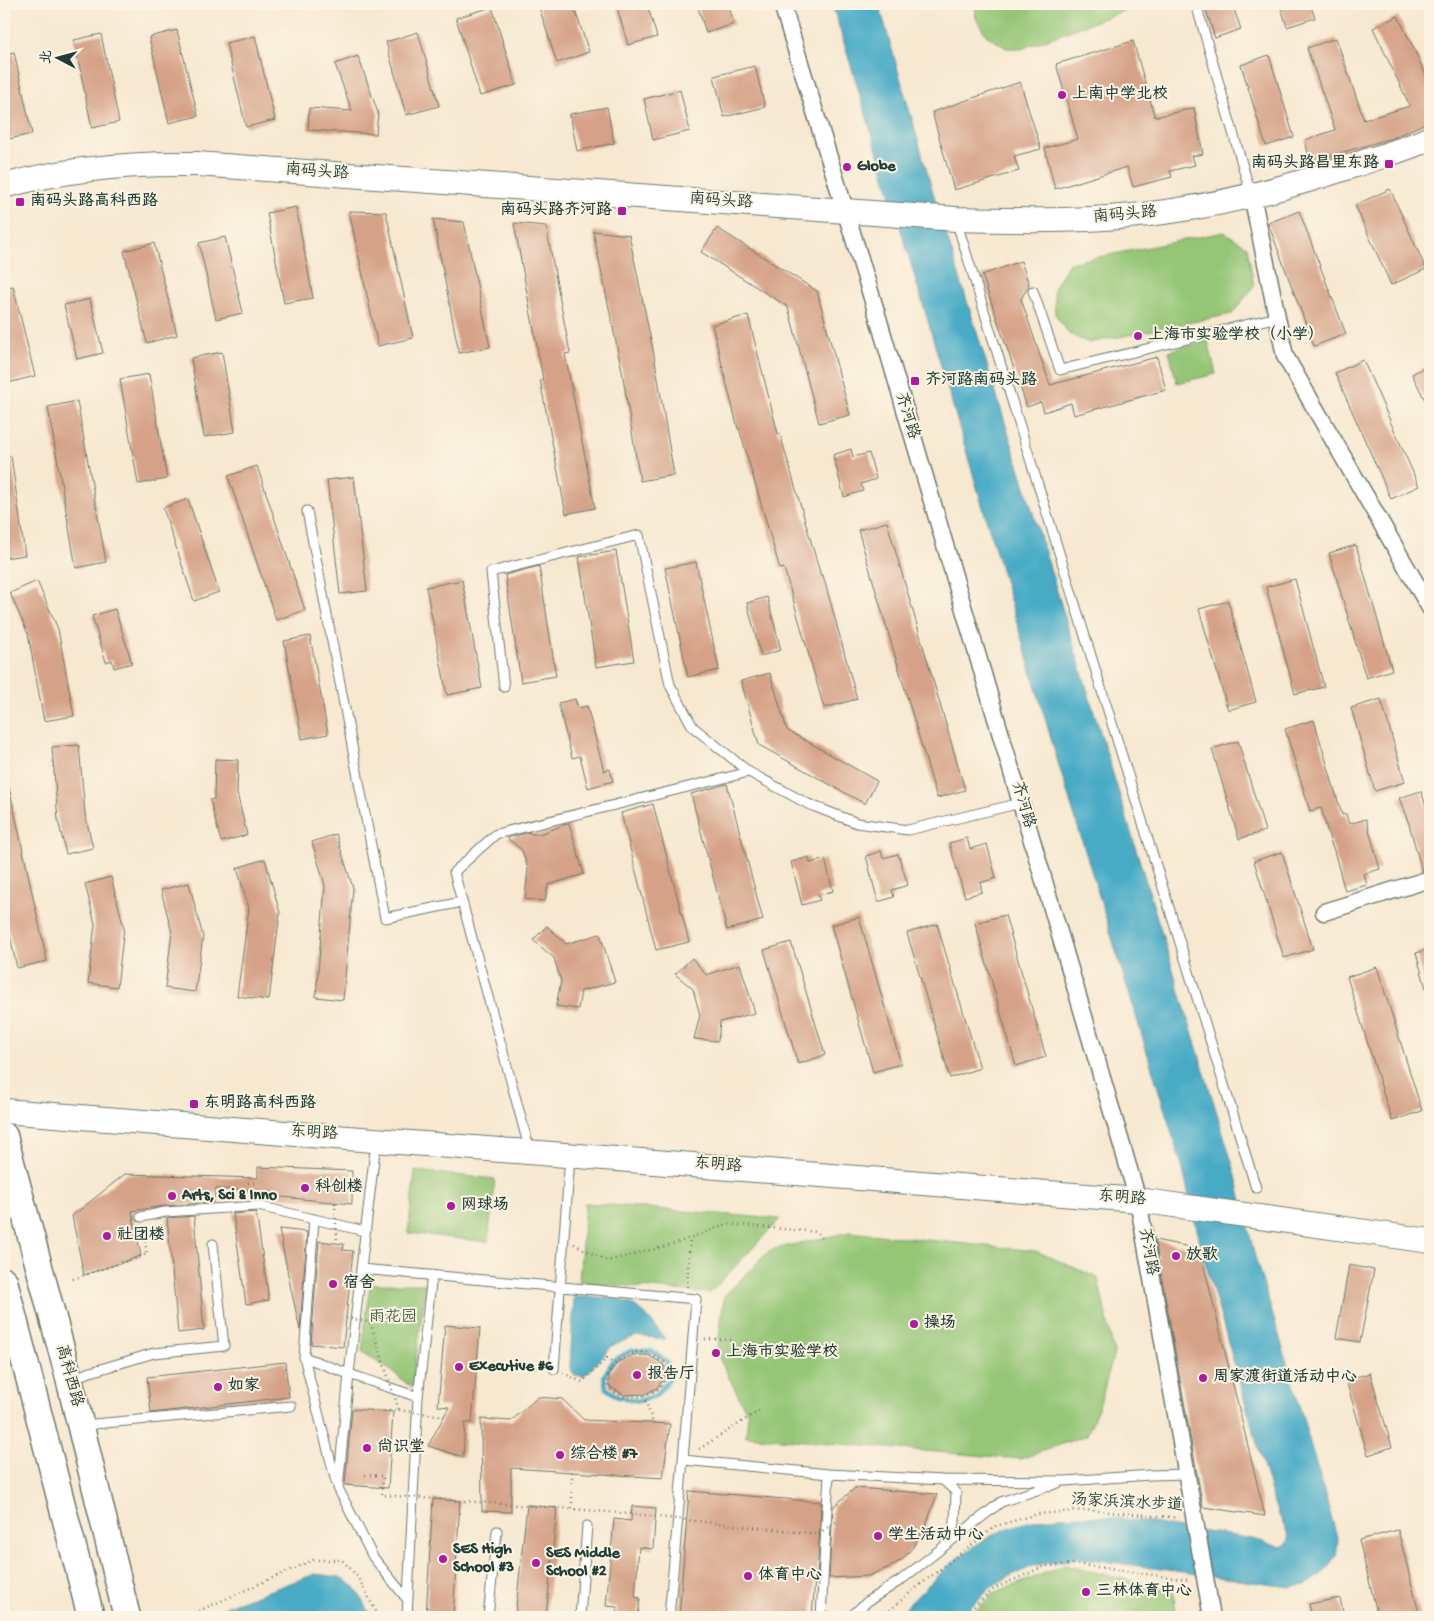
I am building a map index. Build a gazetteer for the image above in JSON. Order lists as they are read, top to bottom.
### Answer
{
  "streets": {
    "main road": ["高科西路"],
    "street": ["南码头路", "齐河路", "东明路"],
    "path": ["汤家浜滨水步道"]
  },
  "crossings": [
    ["南码头路", "齐河路"],
    ["齐河路", "东明路"],
    ["齐河路", "汤家浜滨水步道"]
  ],
  "parks": ["雨花园"],
  "places": {
    "other": [
      "上南中学北校",
      "Globe",
      "上海市实验学校（小学）",
      "科创楼",
      "Arts, Sci & Inno",
      "网球场",
      "社团楼",
      "放歌",
      "宿舍",
      "操场",
      "上海市实验学校",
      "Executive #6",
      "报告厅",
      "周家渡街道活动中心",
      "如家",
      "尚识堂",
      "综合楼 #7",
      "学生活动中心",
      "SES High School #3",
      "SES Middle School #2",
      "体育中心",
      "三林体育中心"
    ],
    "transit": [
      "南码头路昌里东路",
      "南码头路高科西路",
      "南码头路齐河路",
      "齐河路南码头路",
      "东明路高科西路"
    ]
  },
  "north": "left"
}
